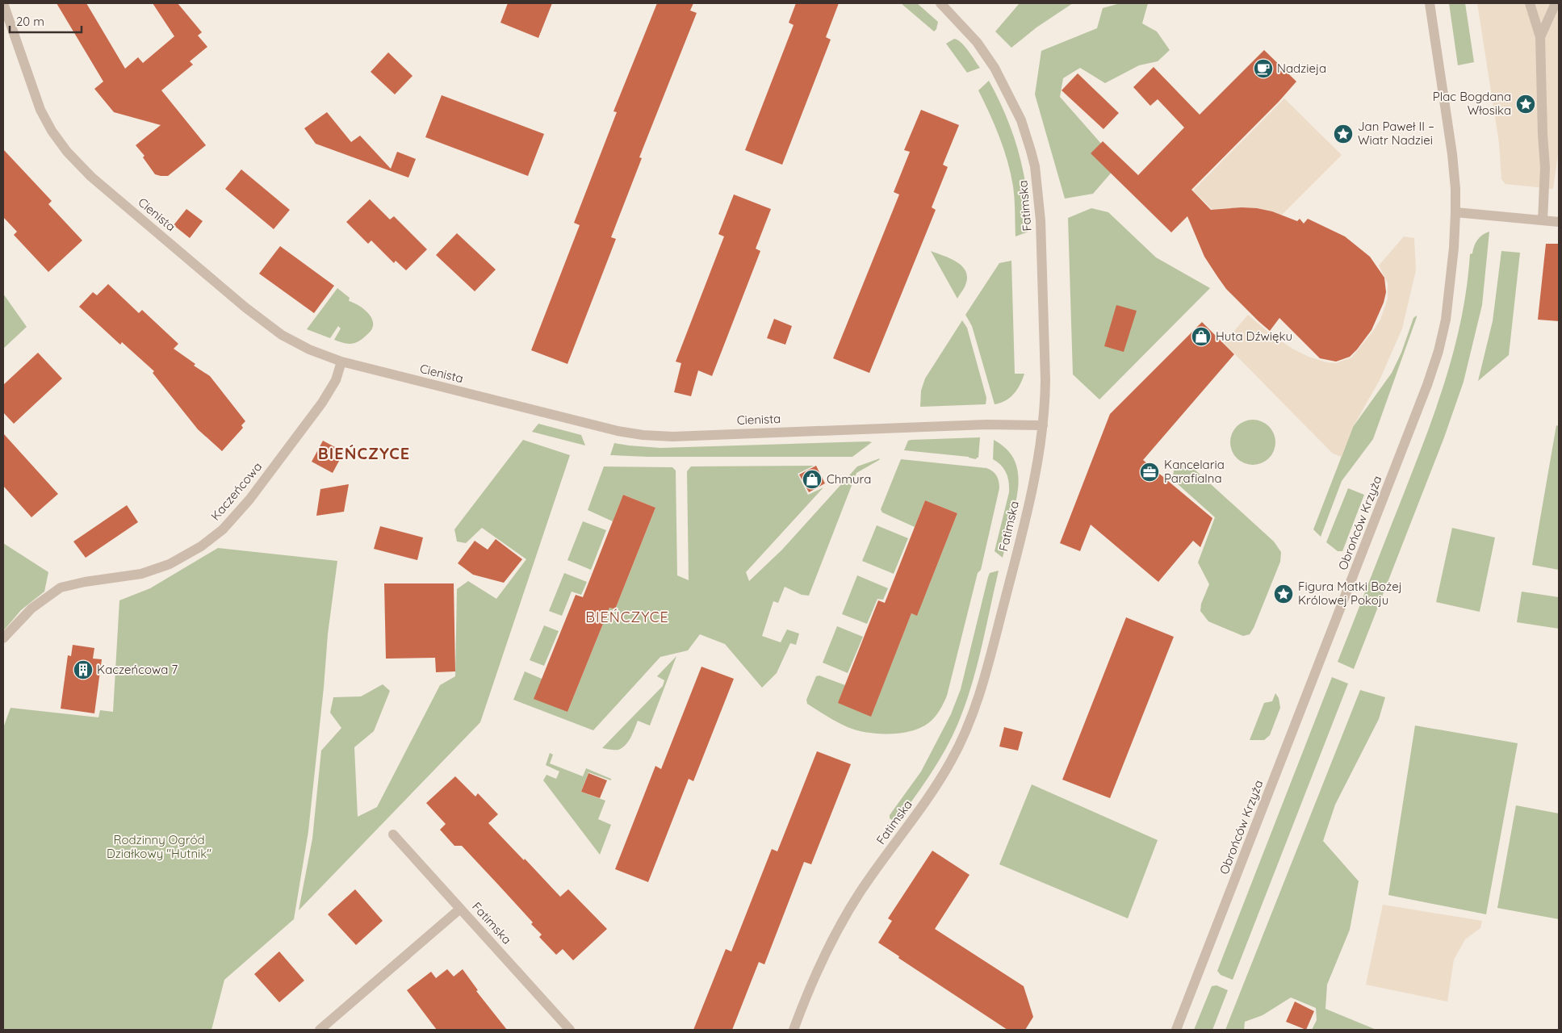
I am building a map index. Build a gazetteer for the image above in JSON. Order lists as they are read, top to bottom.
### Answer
{
  "streets": {
    "street": [
      "Fatimska",
      "Cienista",
      "Kaczeńcowa",
      "Obrońców Krzyża"
    ]
  },
  "crossings": [
    ["Fatimska", "Cienista"],
    ["Cienista", "Kaczeńcowa"]
  ],
  "districts": ["BIEŃCZYCE", "BIEŃCZYCE"],
  "parks": ["Rodzinny Ogród Działkowy \"Hutnik\""],
  "places": {
    "cafe": ["Nadzieja"],
    "place": ["Plac Bogdana Włosika", "Jan Paweł II – Wiatr Nadziei", "Figura Matki Bożej Królowej Pokoju"],
    "shop": ["Huta Dźwięku", "Chmura"],
    "office": ["Kancelaria Parafialna"],
    "building": ["Kaczeńcowa 7"]
  },
  "scale_bar": "20 m"
}
